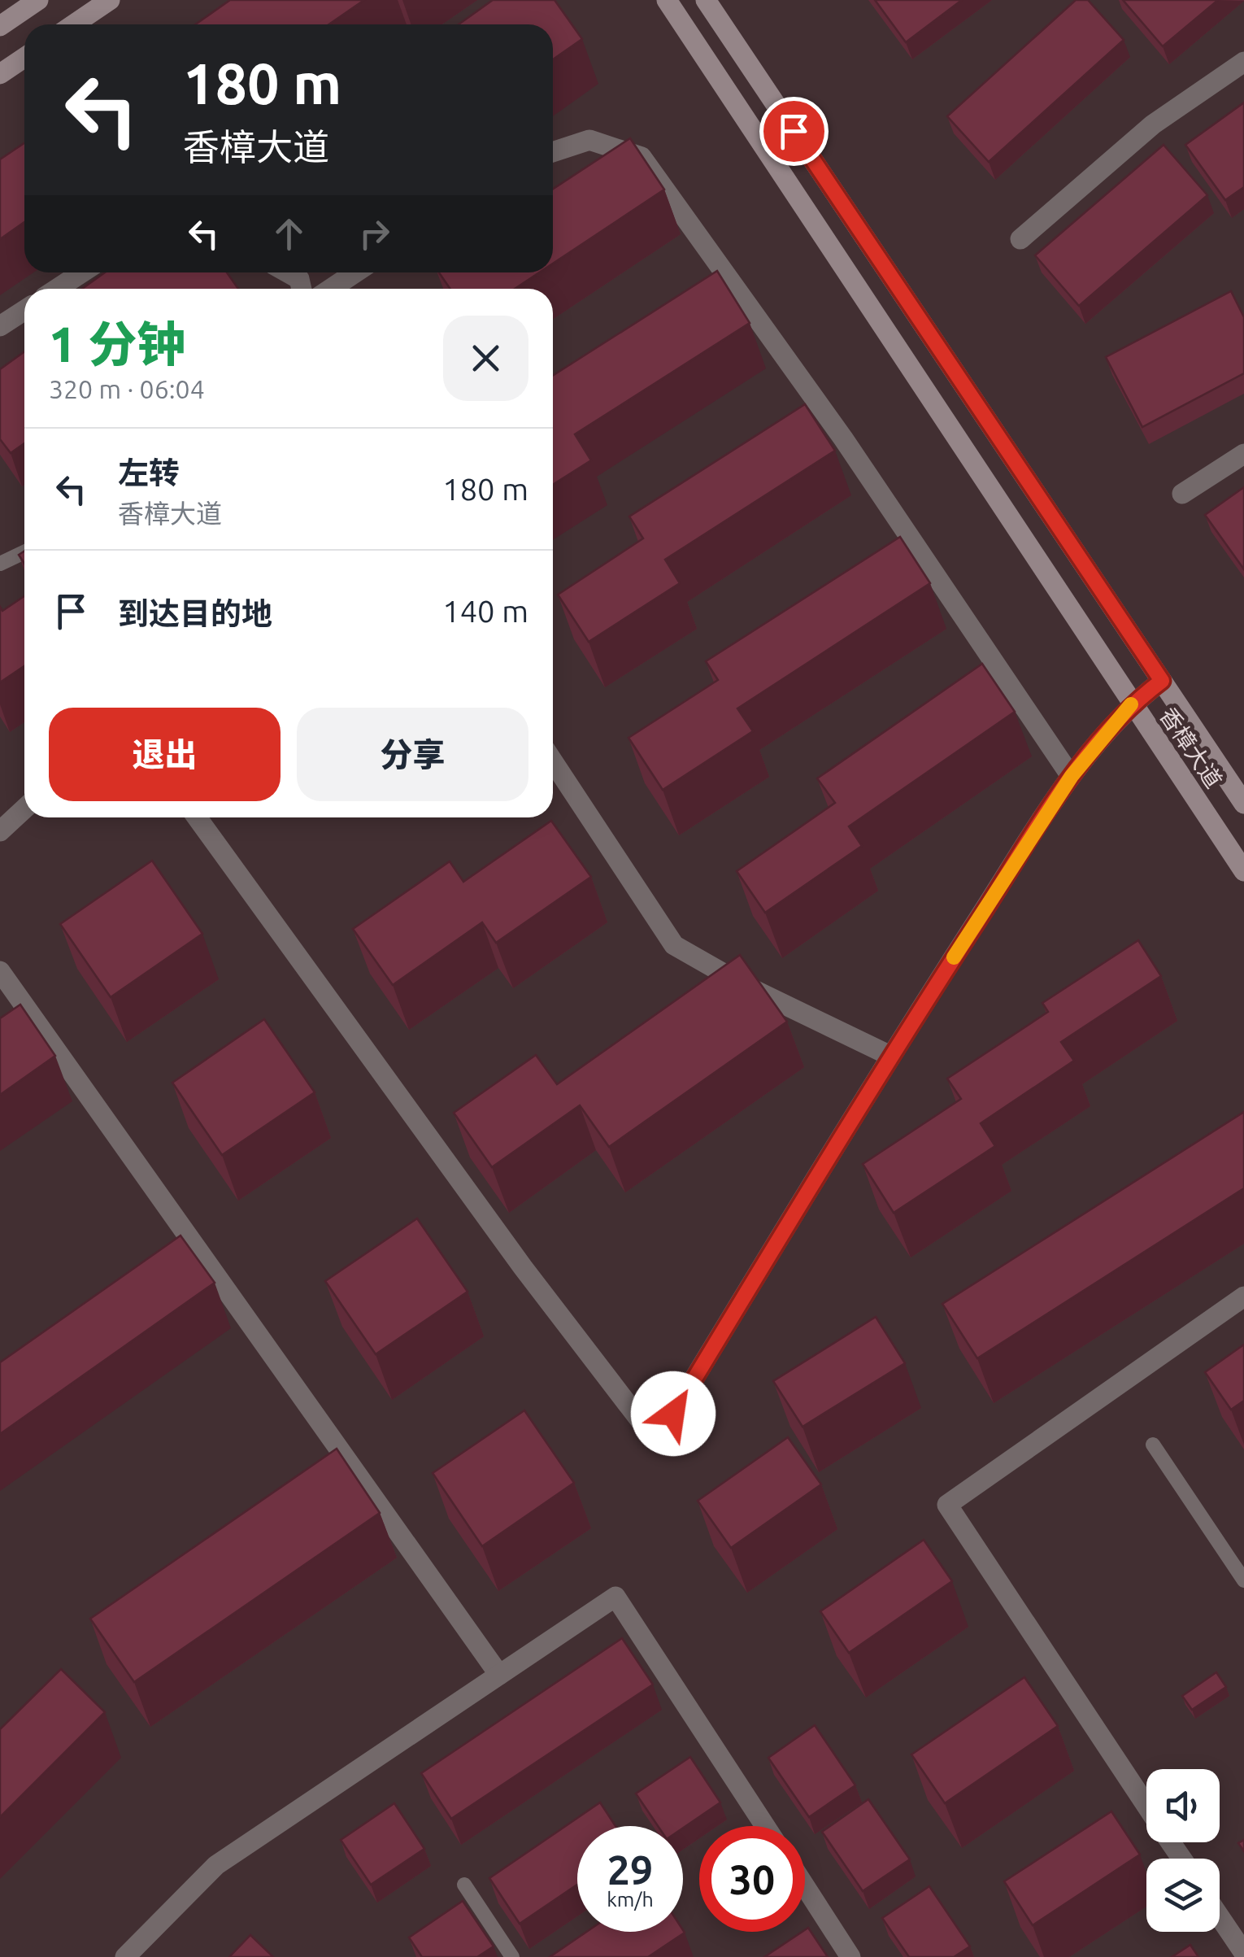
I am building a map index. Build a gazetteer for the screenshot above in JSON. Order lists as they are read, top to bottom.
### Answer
{
  "streets": {
    "street": ["香樟大道"]
  },
  "page": {
    "turn": ["180 m", "香樟大道"],
    "heading": ["1 分钟", "320 m · 06:04"],
    "list": [
      {
        "name": "左转",
        "note": "香樟大道",
        "value": "180 m"
      },
      {
        "name": "到达目的地",
        "value": "140 m"
      }
    ],
    "buttons": ["退出", "分享"],
    "speed": "29 km/h",
    "limit": "30"
  }
}
